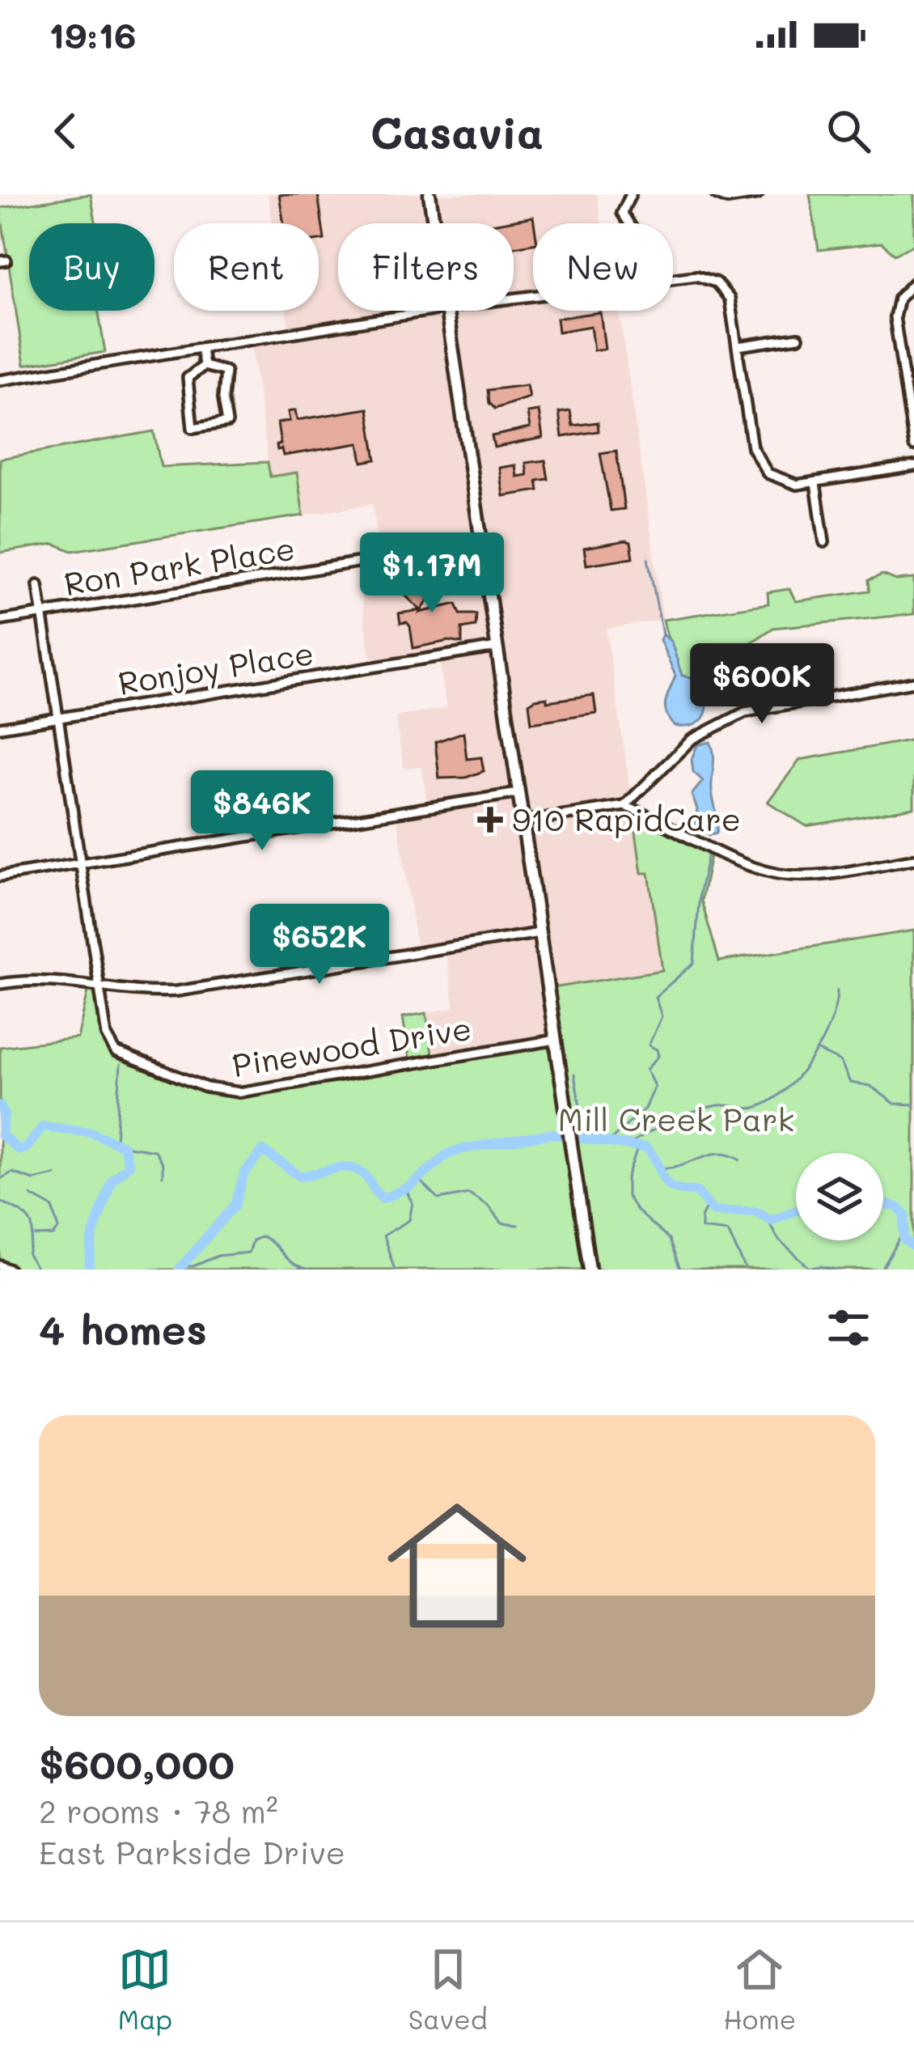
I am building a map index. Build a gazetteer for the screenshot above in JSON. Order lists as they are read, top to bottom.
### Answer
{
  "streets": {
    "street": ["Ron Park Place", "Ronjoy Place", "Pinewood Drive"]
  },
  "parks": ["Mill Creek Park"],
  "places": {
    "health": ["910 RapidCare"]
  },
  "page": {
    "status": "19:16",
    "header": "Casavia",
    "chip": [
      "Buy",
      "Rent",
      "Filters",
      "New"
    ],
    "price": [
      "$1.17M",
      "$600K",
      "$846K",
      "$652K"
    ],
    "heading": "4 homes",
    "list": [
      {
        "name": "$600,000",
        "note": "2 rooms · 78 m² · East Parkside Drive"
      }
    ],
    "tabs": ["Map", "Saved", "Home"]
  }
}
